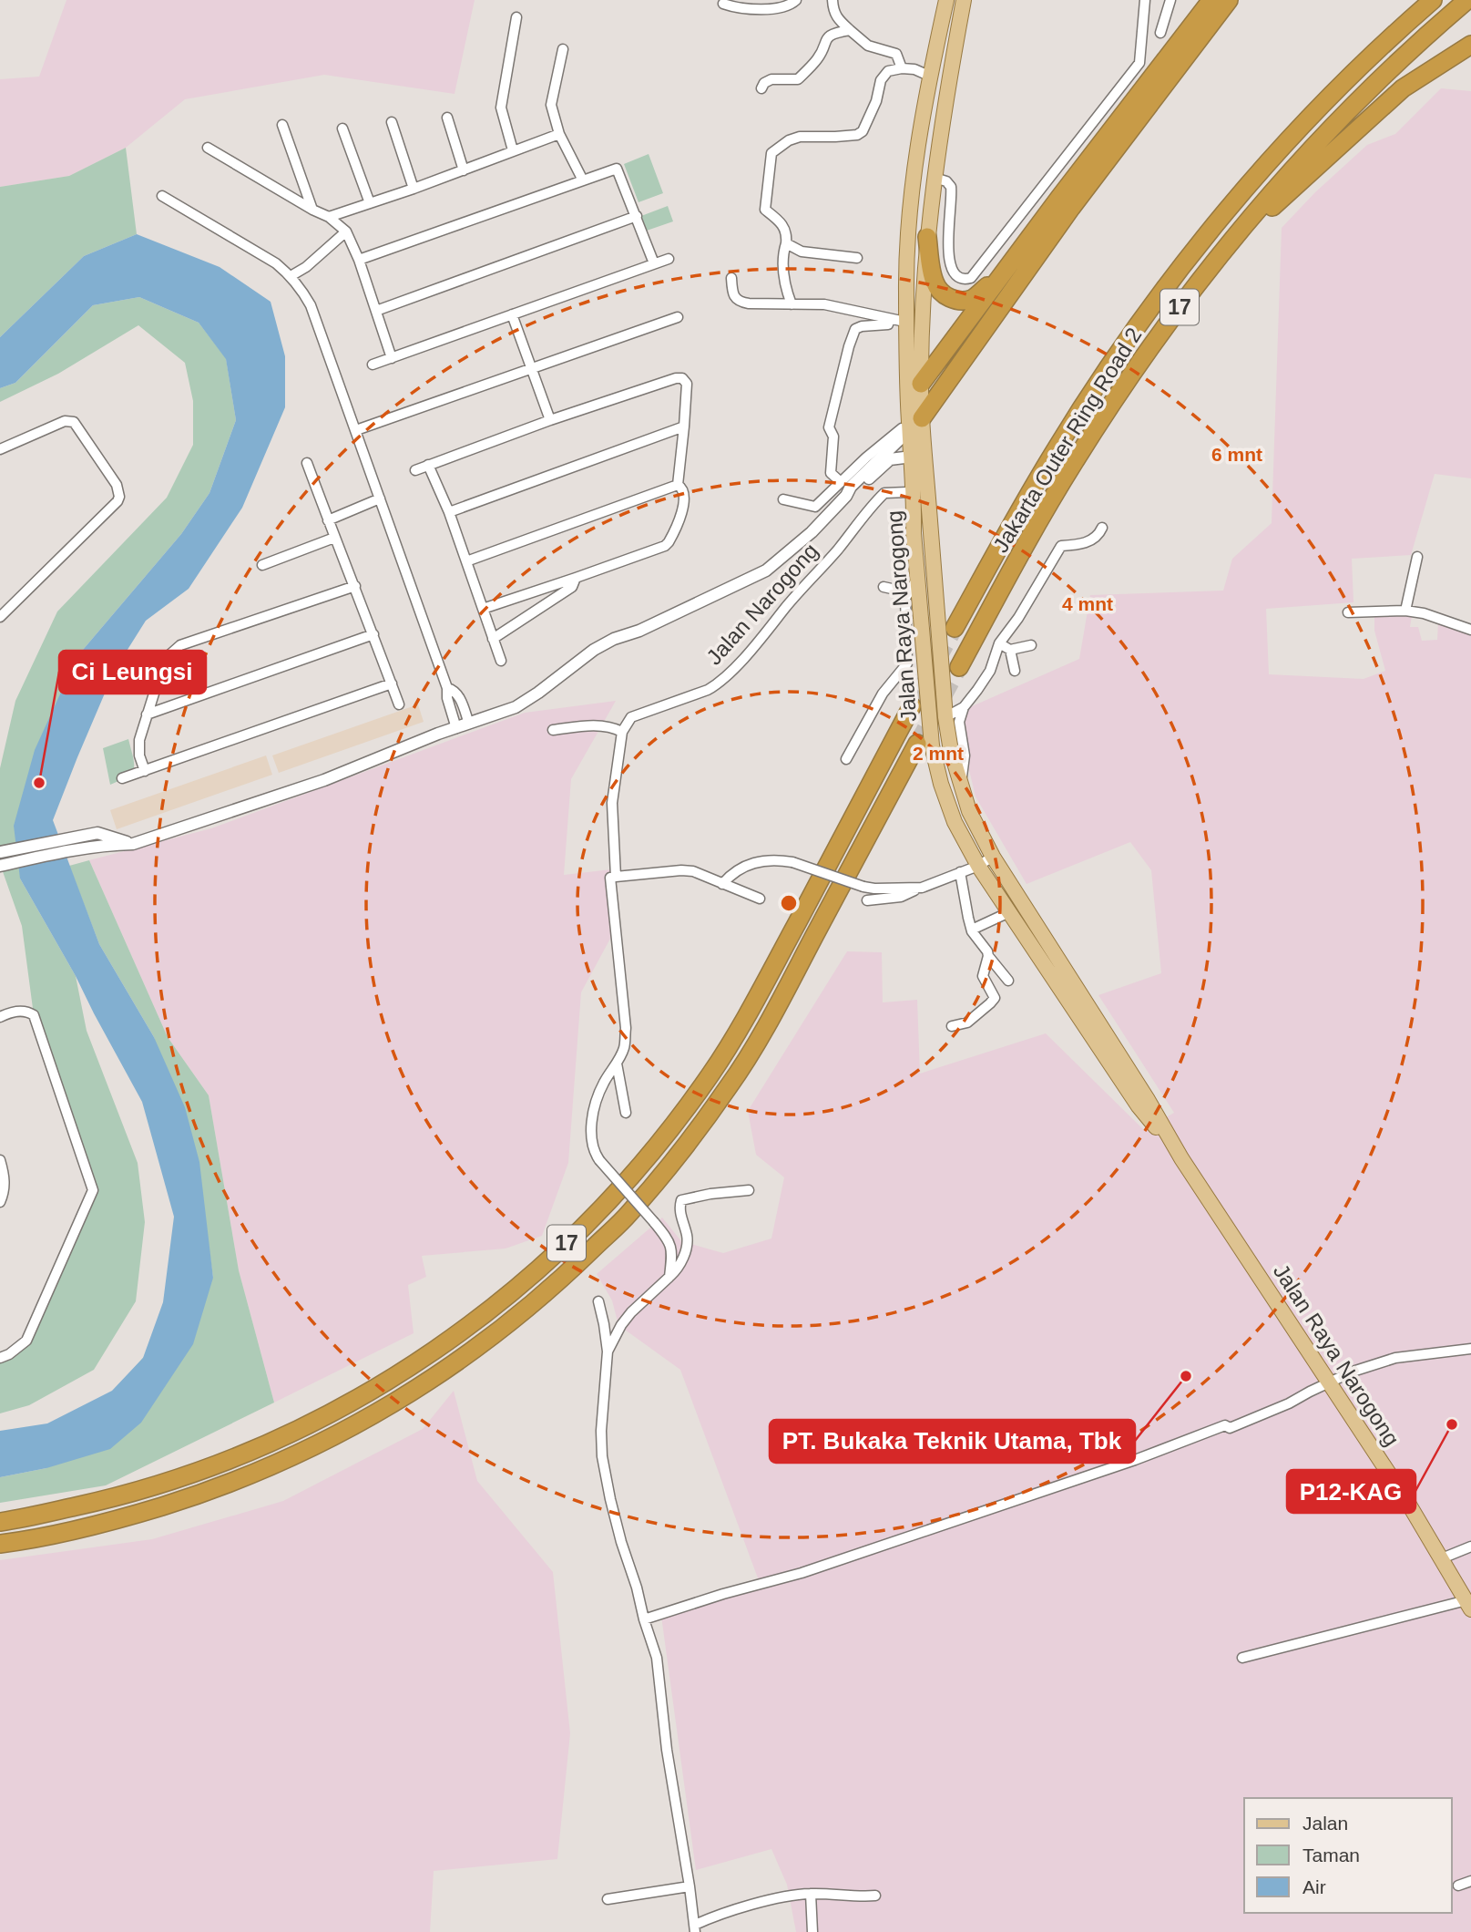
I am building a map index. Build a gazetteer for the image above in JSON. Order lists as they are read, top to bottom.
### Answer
{
  "streets": {
    "highway": ["17", "Jakarta Outer Ring Road 2"],
    "main road": ["Jalan Raya Narogong"],
    "street": ["Jalan Narogong"]
  },
  "places": ["Ci Leungsi", "PT. Bukaka Teknik Utama, Tbk", "P12-KAG"],
  "legend": ["Jalan", "Taman", "Air"],
  "rings": ["6 mnt", "4 mnt", "2 mnt"]
}
